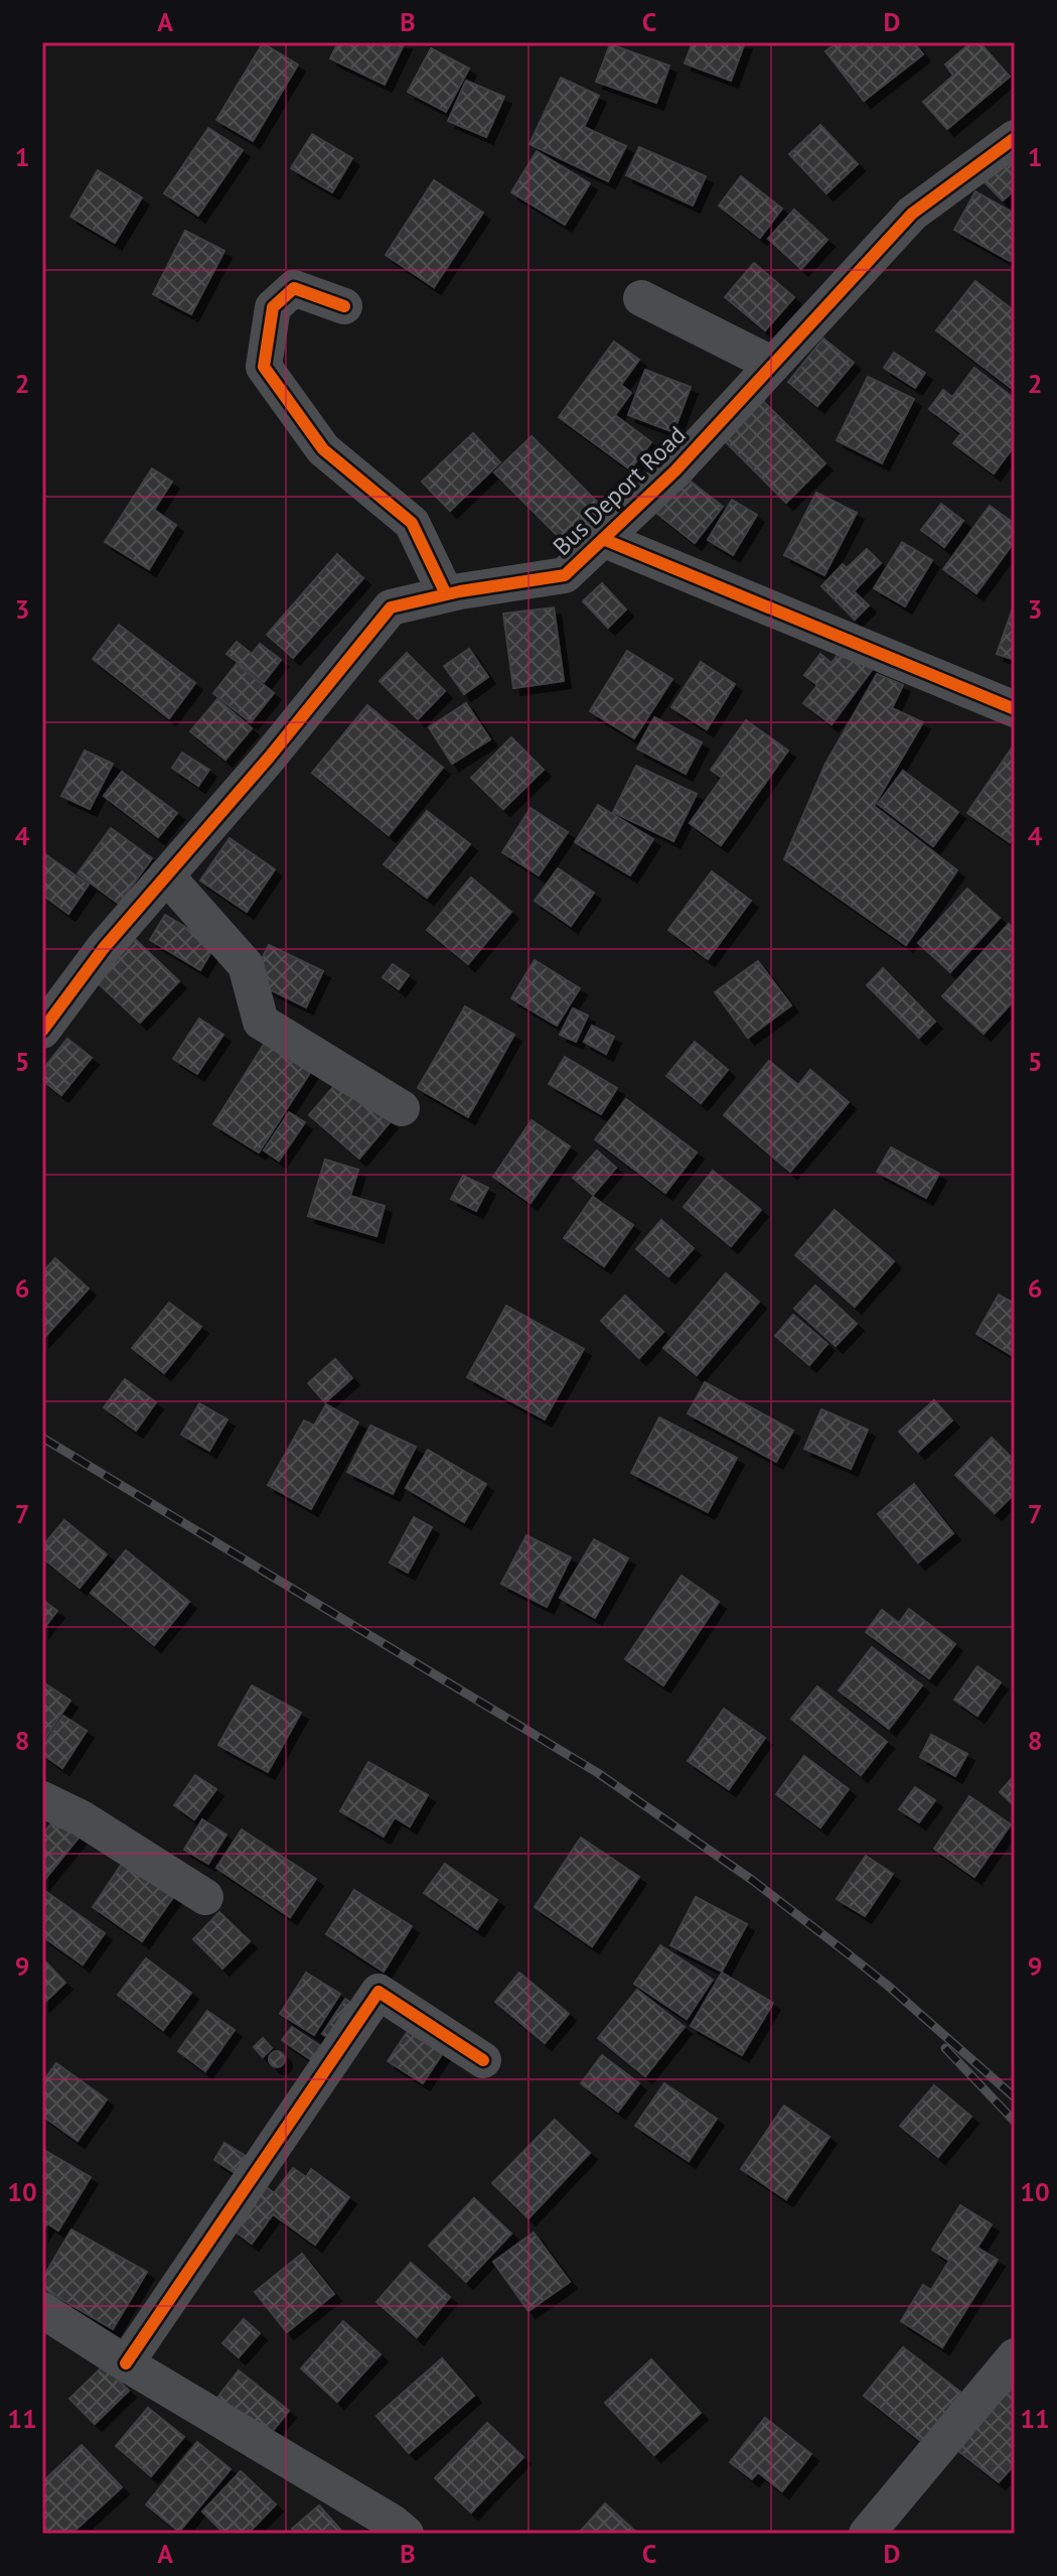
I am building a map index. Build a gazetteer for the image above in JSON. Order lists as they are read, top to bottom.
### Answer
{
  "streets": {
    "street": ["Bus Deport Road"]
  },
  "grid": {
    "columns": [
      "A",
      "B",
      "C",
      "D"
    ],
    "rows": [
      "1",
      "2",
      "3",
      "4",
      "5",
      "6",
      "7",
      "8",
      "9",
      "10",
      "11"
    ]
  }
}
